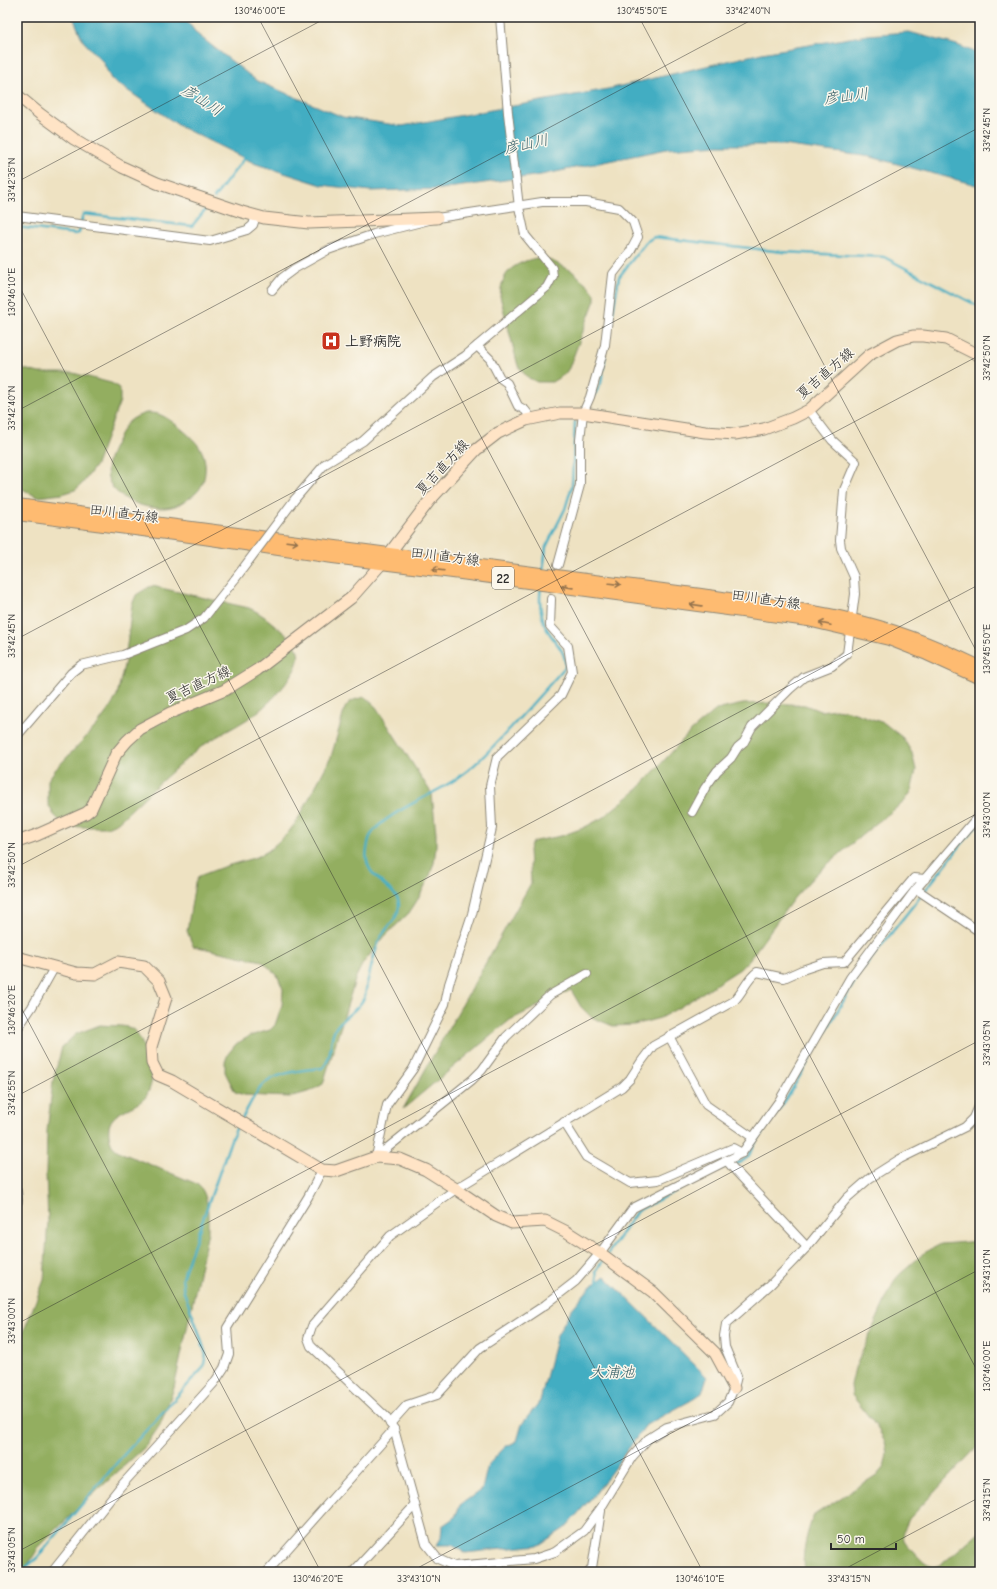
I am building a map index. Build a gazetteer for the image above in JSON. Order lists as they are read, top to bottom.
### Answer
{
  "streets": {
    "main road": ["田川直方線", "22"],
    "street": ["夏吉直方線"]
  },
  "crossings": [
    ["夏吉直方線", "田川直方線"]
  ],
  "water": ["彦山川", "大浦池"],
  "places": {
    "hospital": ["上野病院"]
  },
  "scale_bar": "50 m",
  "coordinates": [
    "130°46'00\"E",
    "130°45'50\"E",
    "33°42'40\"N",
    "33°42'45\"N",
    "33°42'35\"N",
    "130°46'10\"E",
    "33°42'50\"N",
    "33°43'00\"N",
    "130°46'20\"E",
    "33°43'05\"N",
    "33°42'55\"N",
    "33°43'10\"N",
    "33°43'15\"N"
  ]
}
